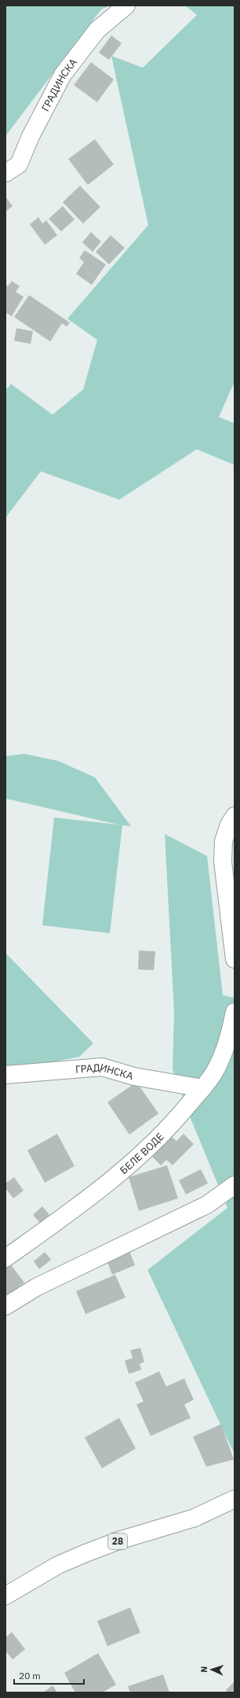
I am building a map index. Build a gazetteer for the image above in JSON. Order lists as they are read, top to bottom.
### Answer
{
  "streets": {
    "street": ["ГРАДИНСКА", "БЕЛЕ ВОДЕ", "28"]
  },
  "crossings": [
    ["ГРАДИНСКА", "БЕЛЕ ВОДЕ"]
  ],
  "scale_bar": "20 m",
  "north": "left"
}
